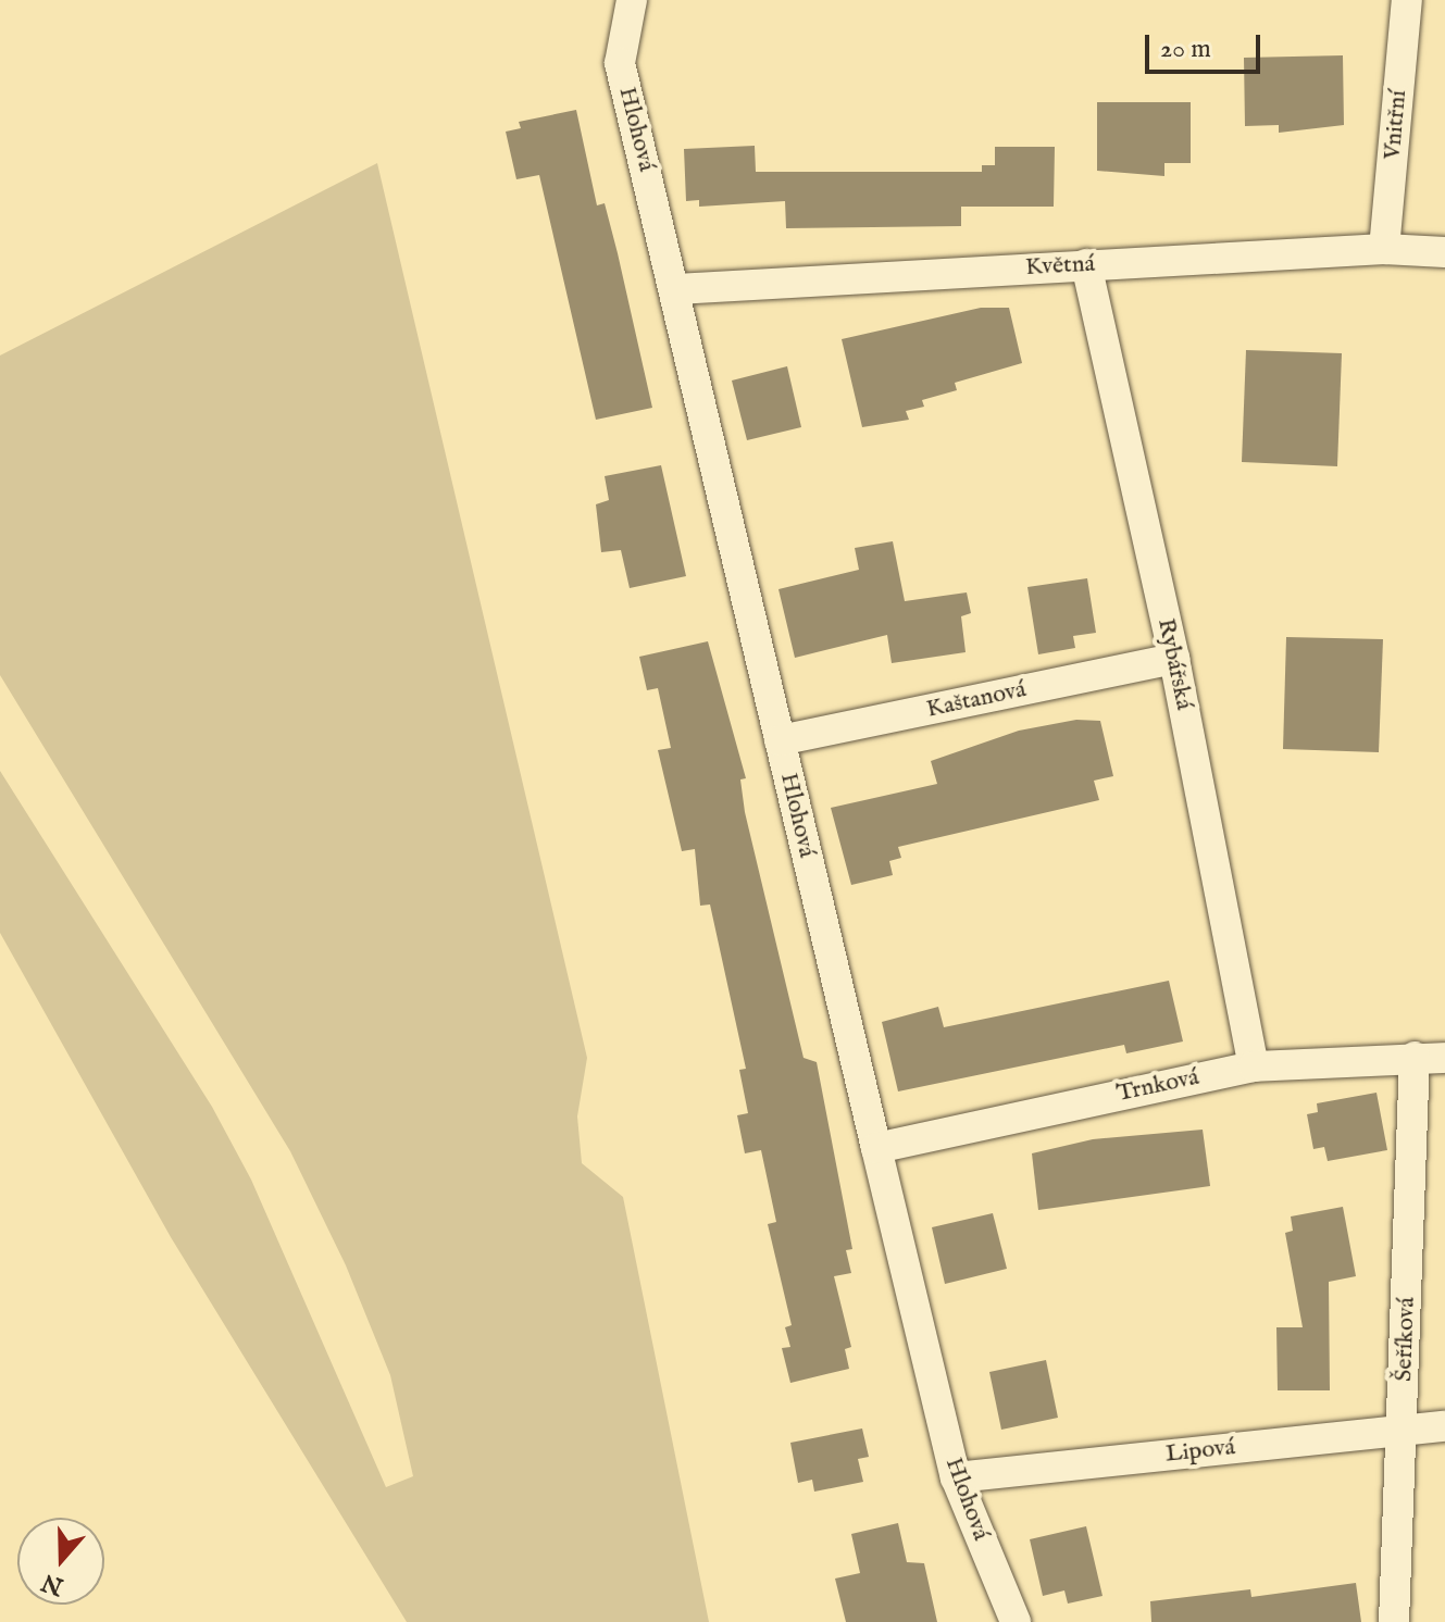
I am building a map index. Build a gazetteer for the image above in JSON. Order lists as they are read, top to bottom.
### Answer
{
  "streets": {
    "street": [
      "Vnitřní",
      "Hlohová",
      "Květná",
      "Rybářská",
      "Kaštanová",
      "Trnková",
      "Šeříková",
      "Lipová"
    ]
  },
  "crossings": [
    ["Vnitřní", "Květná"],
    ["Hlohová", "Květná"],
    ["Hlohová", "Kaštanová"],
    ["Hlohová", "Trnková"],
    ["Hlohová", "Lipová"],
    ["Květná", "Rybářská"],
    ["Rybářská", "Kaštanová"],
    ["Rybářská", "Trnková"],
    ["Trnková", "Šeříková"],
    ["Šeříková", "Lipová"]
  ],
  "scale_bar": "20 m",
  "north": "bottom"
}
